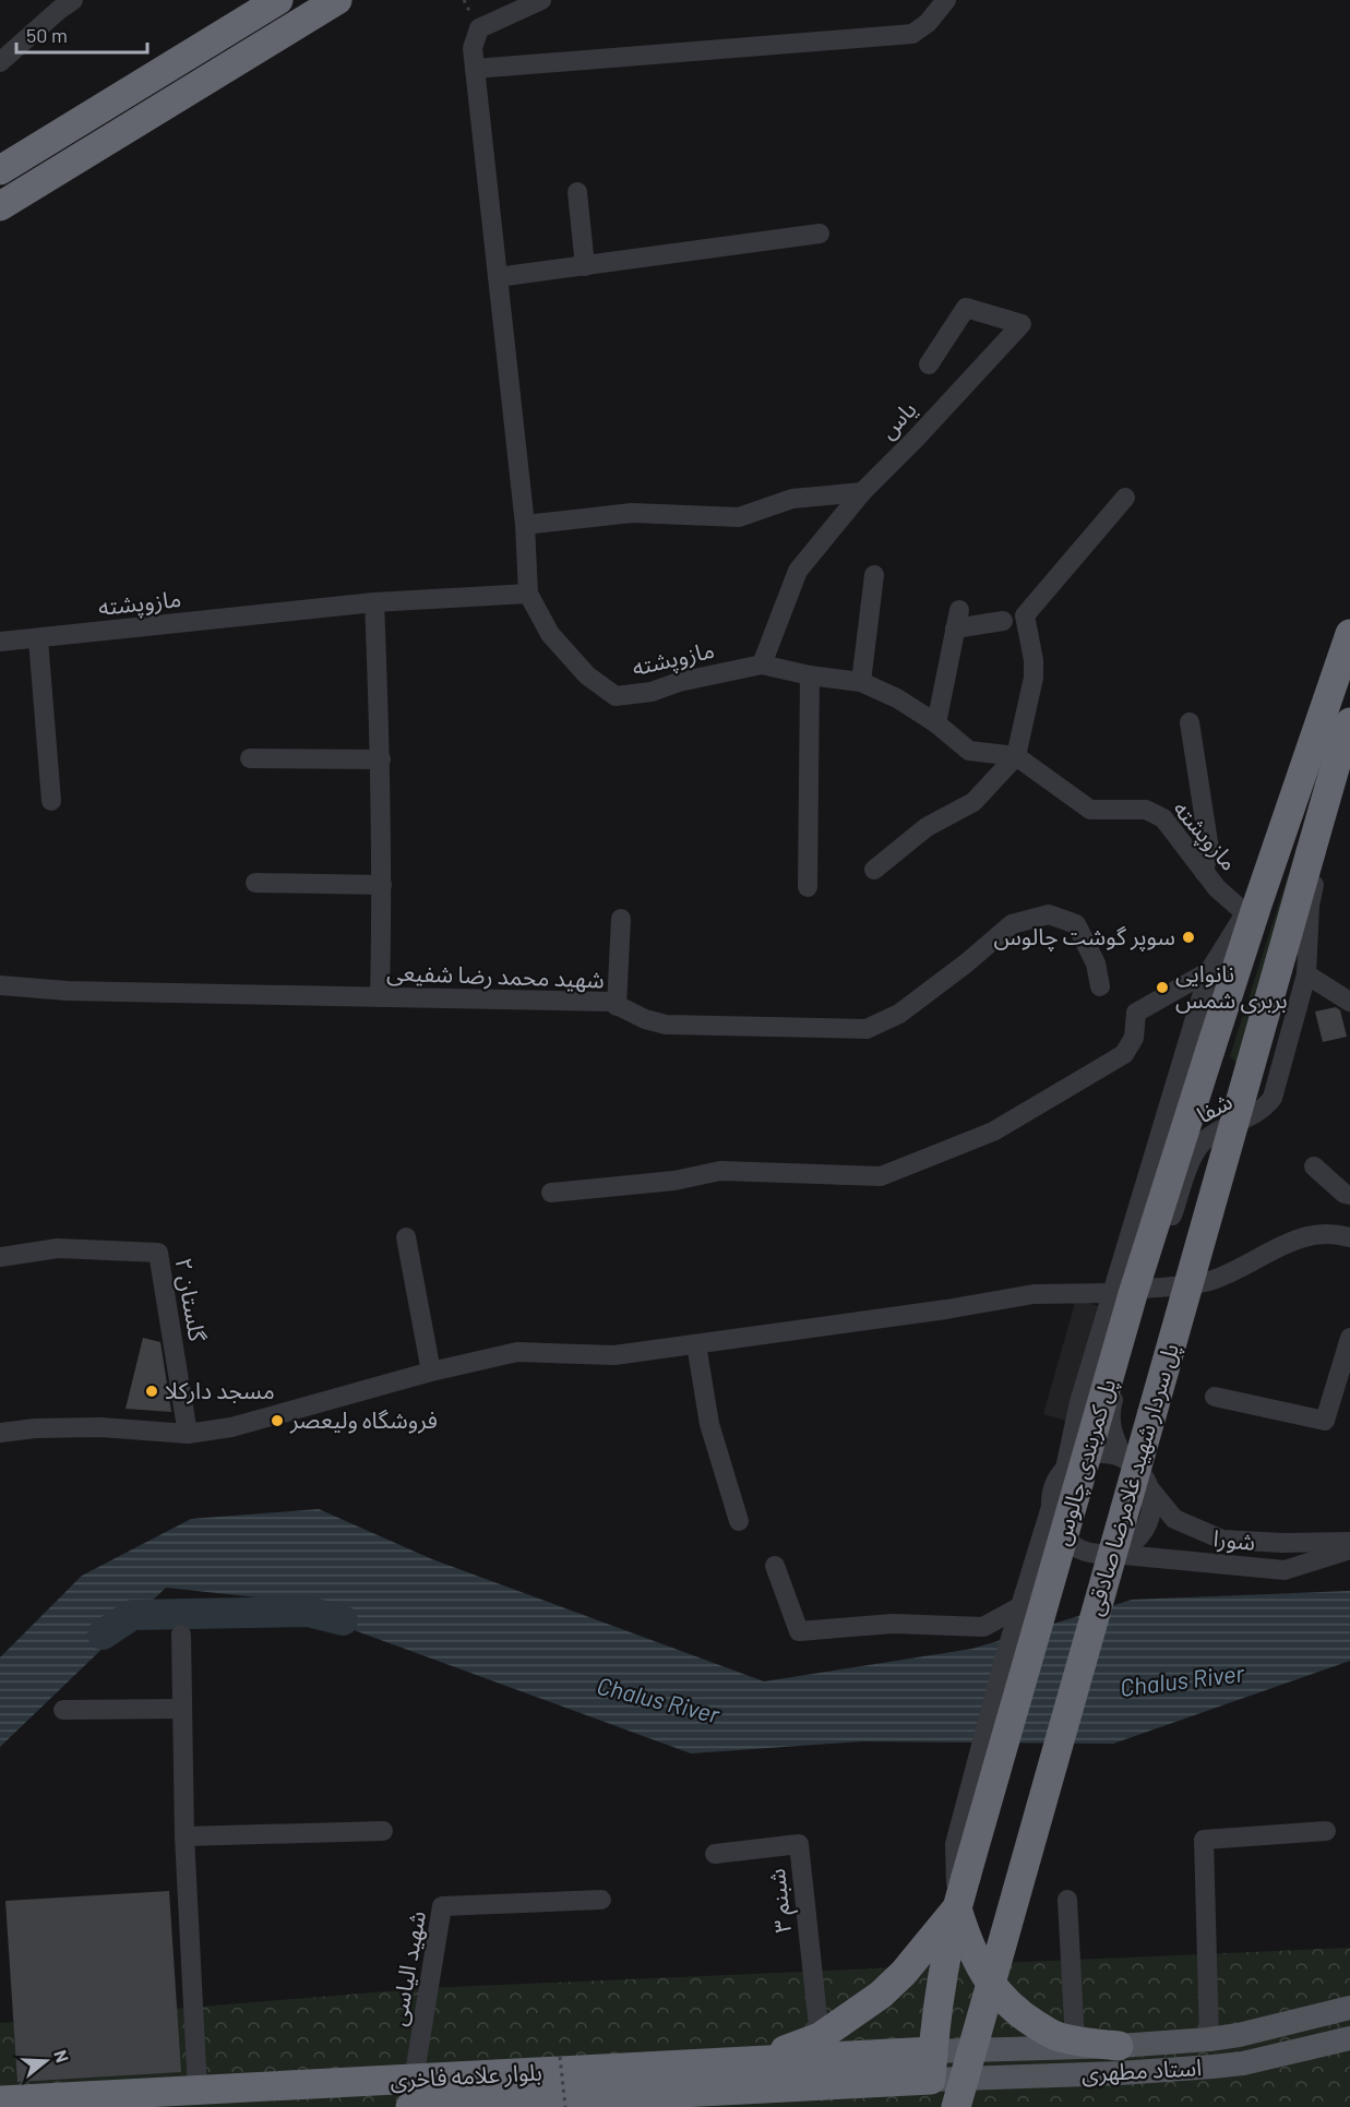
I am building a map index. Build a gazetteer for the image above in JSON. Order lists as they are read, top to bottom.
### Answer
{
  "streets": {
    "highway": ["پل کمربندی چالوس", "پل سردار شهید غلامرضا صادقی", "بلوار علامه فاخری"],
    "main road": ["استاد مطهری"],
    "street": [
      "یاس",
      "مازوپشته",
      "شهید محمد رضا شفیعی",
      "شفا",
      "گلستان ۲",
      "شورا",
      "شبنم ۳",
      "شهید الیاسی"
    ]
  },
  "crossings": [
    ["یاس", "مازوپشته"],
    ["مازوپشته", "پل کمربندی چالوس"],
    ["شفا", "پل سردار شهید غلامرضا صادقی"],
    ["پل کمربندی چالوس", "استاد مطهری"],
    ["پل کمربندی چالوس", "بلوار علامه فاخری"],
    ["شهید الیاسی", "بلوار علامه فاخری"],
    ["استاد مطهری", "بلوار علامه فاخری"]
  ],
  "water": ["Chalus River"],
  "places": [
    "سوپر گوشت چالوس",
    "نانوایی بربری شمس",
    "مسجد دارکلا",
    "فروشگاه ولیعصر"
  ],
  "scale_bar": "50 m",
  "north": "right"
}
